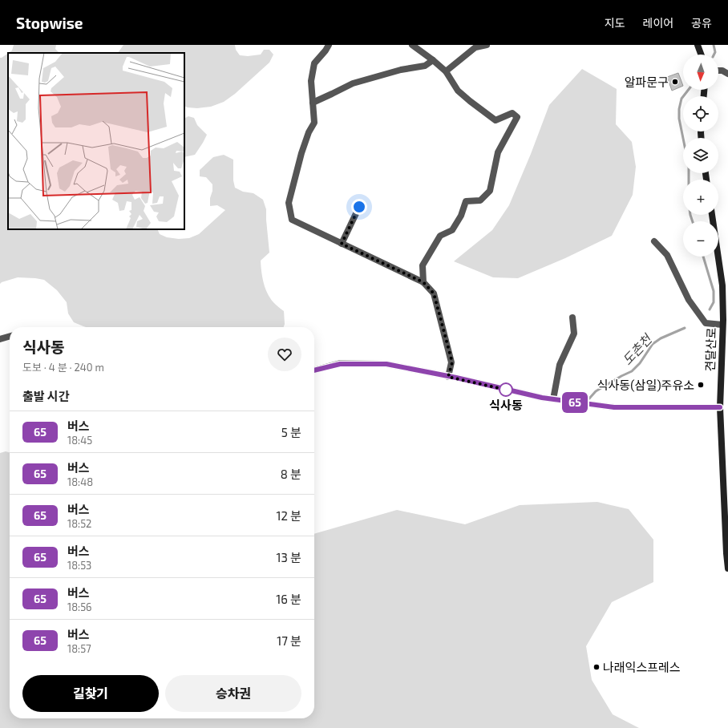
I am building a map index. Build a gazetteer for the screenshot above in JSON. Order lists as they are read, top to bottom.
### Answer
{
  "streets": {
    "street": ["견달산로"]
  },
  "water": ["도촌천"],
  "places": [
    "알파문구",
    "식사동(삼일)주유소",
    "식사동",
    "나래익스프레스"
  ],
  "lines": ["bus line 65"],
  "north": "bottom",
  "page": {
    "header": "Stopwise",
    "nav": ["지도", "레이어", "공유"],
    "on_map": "65",
    "map_buttons": ["+", "−"],
    "heading": [
      ["식사동", "도보 · 4 분 · 240 m"],
      "출발 시간"
    ],
    "list": [
      {
        "mark": "65",
        "name": "버스",
        "note": "18:45",
        "value": "5 분"
      },
      {
        "mark": "65",
        "name": "버스",
        "note": "18:48",
        "value": "8 분"
      },
      {
        "mark": "65",
        "name": "버스",
        "note": "18:52",
        "value": "12 분"
      },
      {
        "mark": "65",
        "name": "버스",
        "note": "18:53",
        "value": "13 분"
      },
      {
        "mark": "65",
        "name": "버스",
        "note": "18:56",
        "value": "16 분"
      },
      {
        "mark": "65",
        "name": "버스",
        "note": "18:57",
        "value": "17 분"
      }
    ],
    "buttons": ["길찾기", "승차권"]
  }
}
